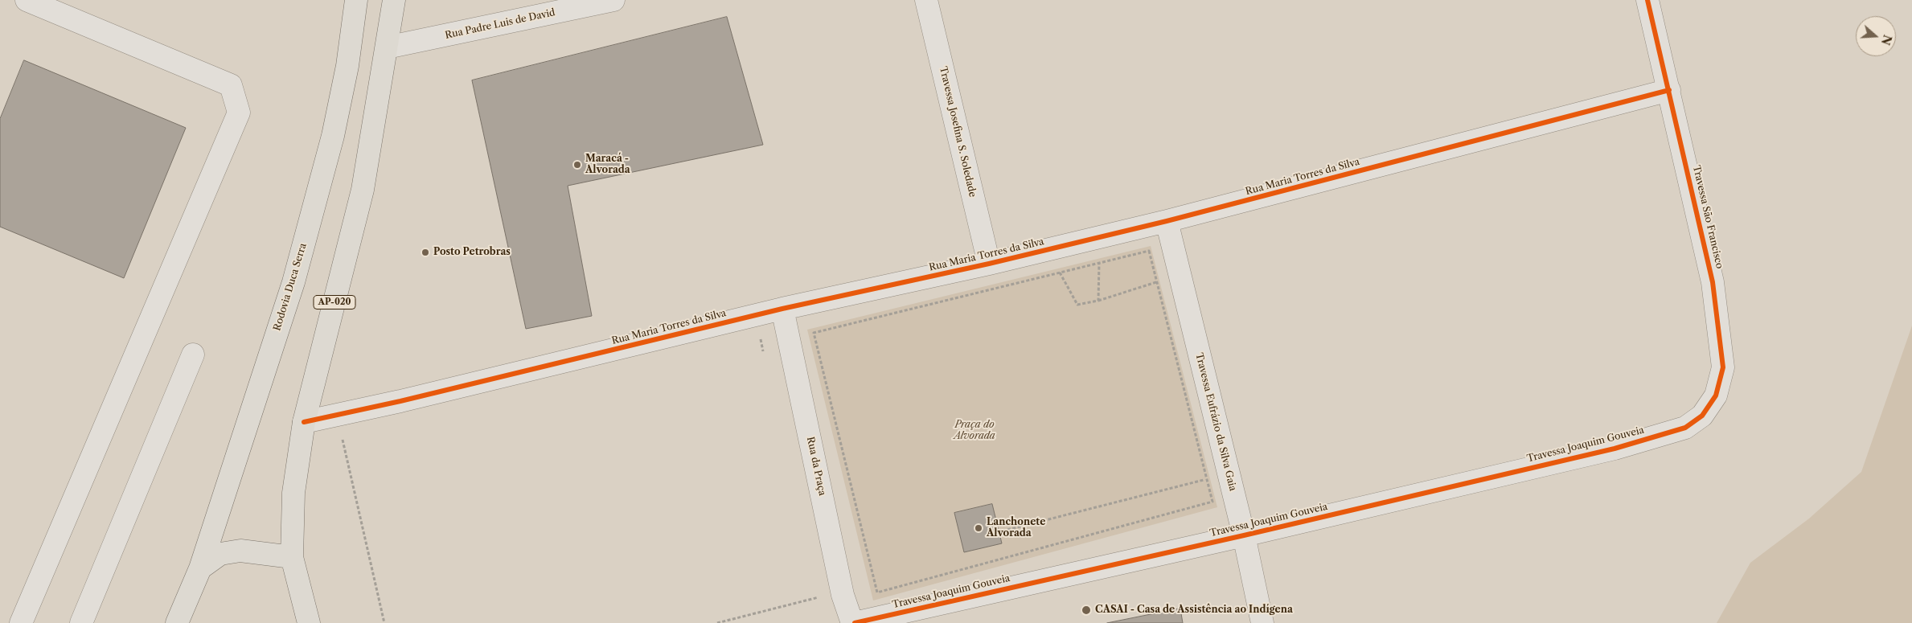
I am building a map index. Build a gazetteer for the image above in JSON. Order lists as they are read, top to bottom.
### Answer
{
  "streets": {
    "main road": ["Rodovia Duca Serra", "AP-020"],
    "street": [
      "Rua Padre Luis de David",
      "Travessa Josefina S. Soledade",
      "Rua Maria Torres da Silva",
      "Travessa São Francisco",
      "Travessa Eufrázio da Silva Gaia",
      "Travessa Joaquim Gouveia",
      "Rua da Praça"
    ]
  },
  "crossings": [
    ["Rua Padre Luis de David", "AP-020"],
    ["Travessa Josefina S. Soledade", "Rua Maria Torres da Silva"],
    ["Rua Maria Torres da Silva", "Travessa São Francisco"],
    ["Rua Maria Torres da Silva", "AP-020"],
    ["Rua Maria Torres da Silva", "Travessa Eufrázio da Silva Gaia"],
    ["Rua Maria Torres da Silva", "Rua da Praça"],
    ["Travessa São Francisco", "Travessa Joaquim Gouveia"],
    ["Travessa Eufrázio da Silva Gaia", "Travessa Joaquim Gouveia"],
    ["Travessa Joaquim Gouveia", "Rua da Praça"]
  ],
  "parks": ["Praça do Alvorada"],
  "places": [
    "Maracá - Alvorada",
    "Posto Petrobras",
    "Lanchonete Alvorada",
    "CASAI - Casa de Assistência ao Indígena"
  ],
  "north": "right"
}
